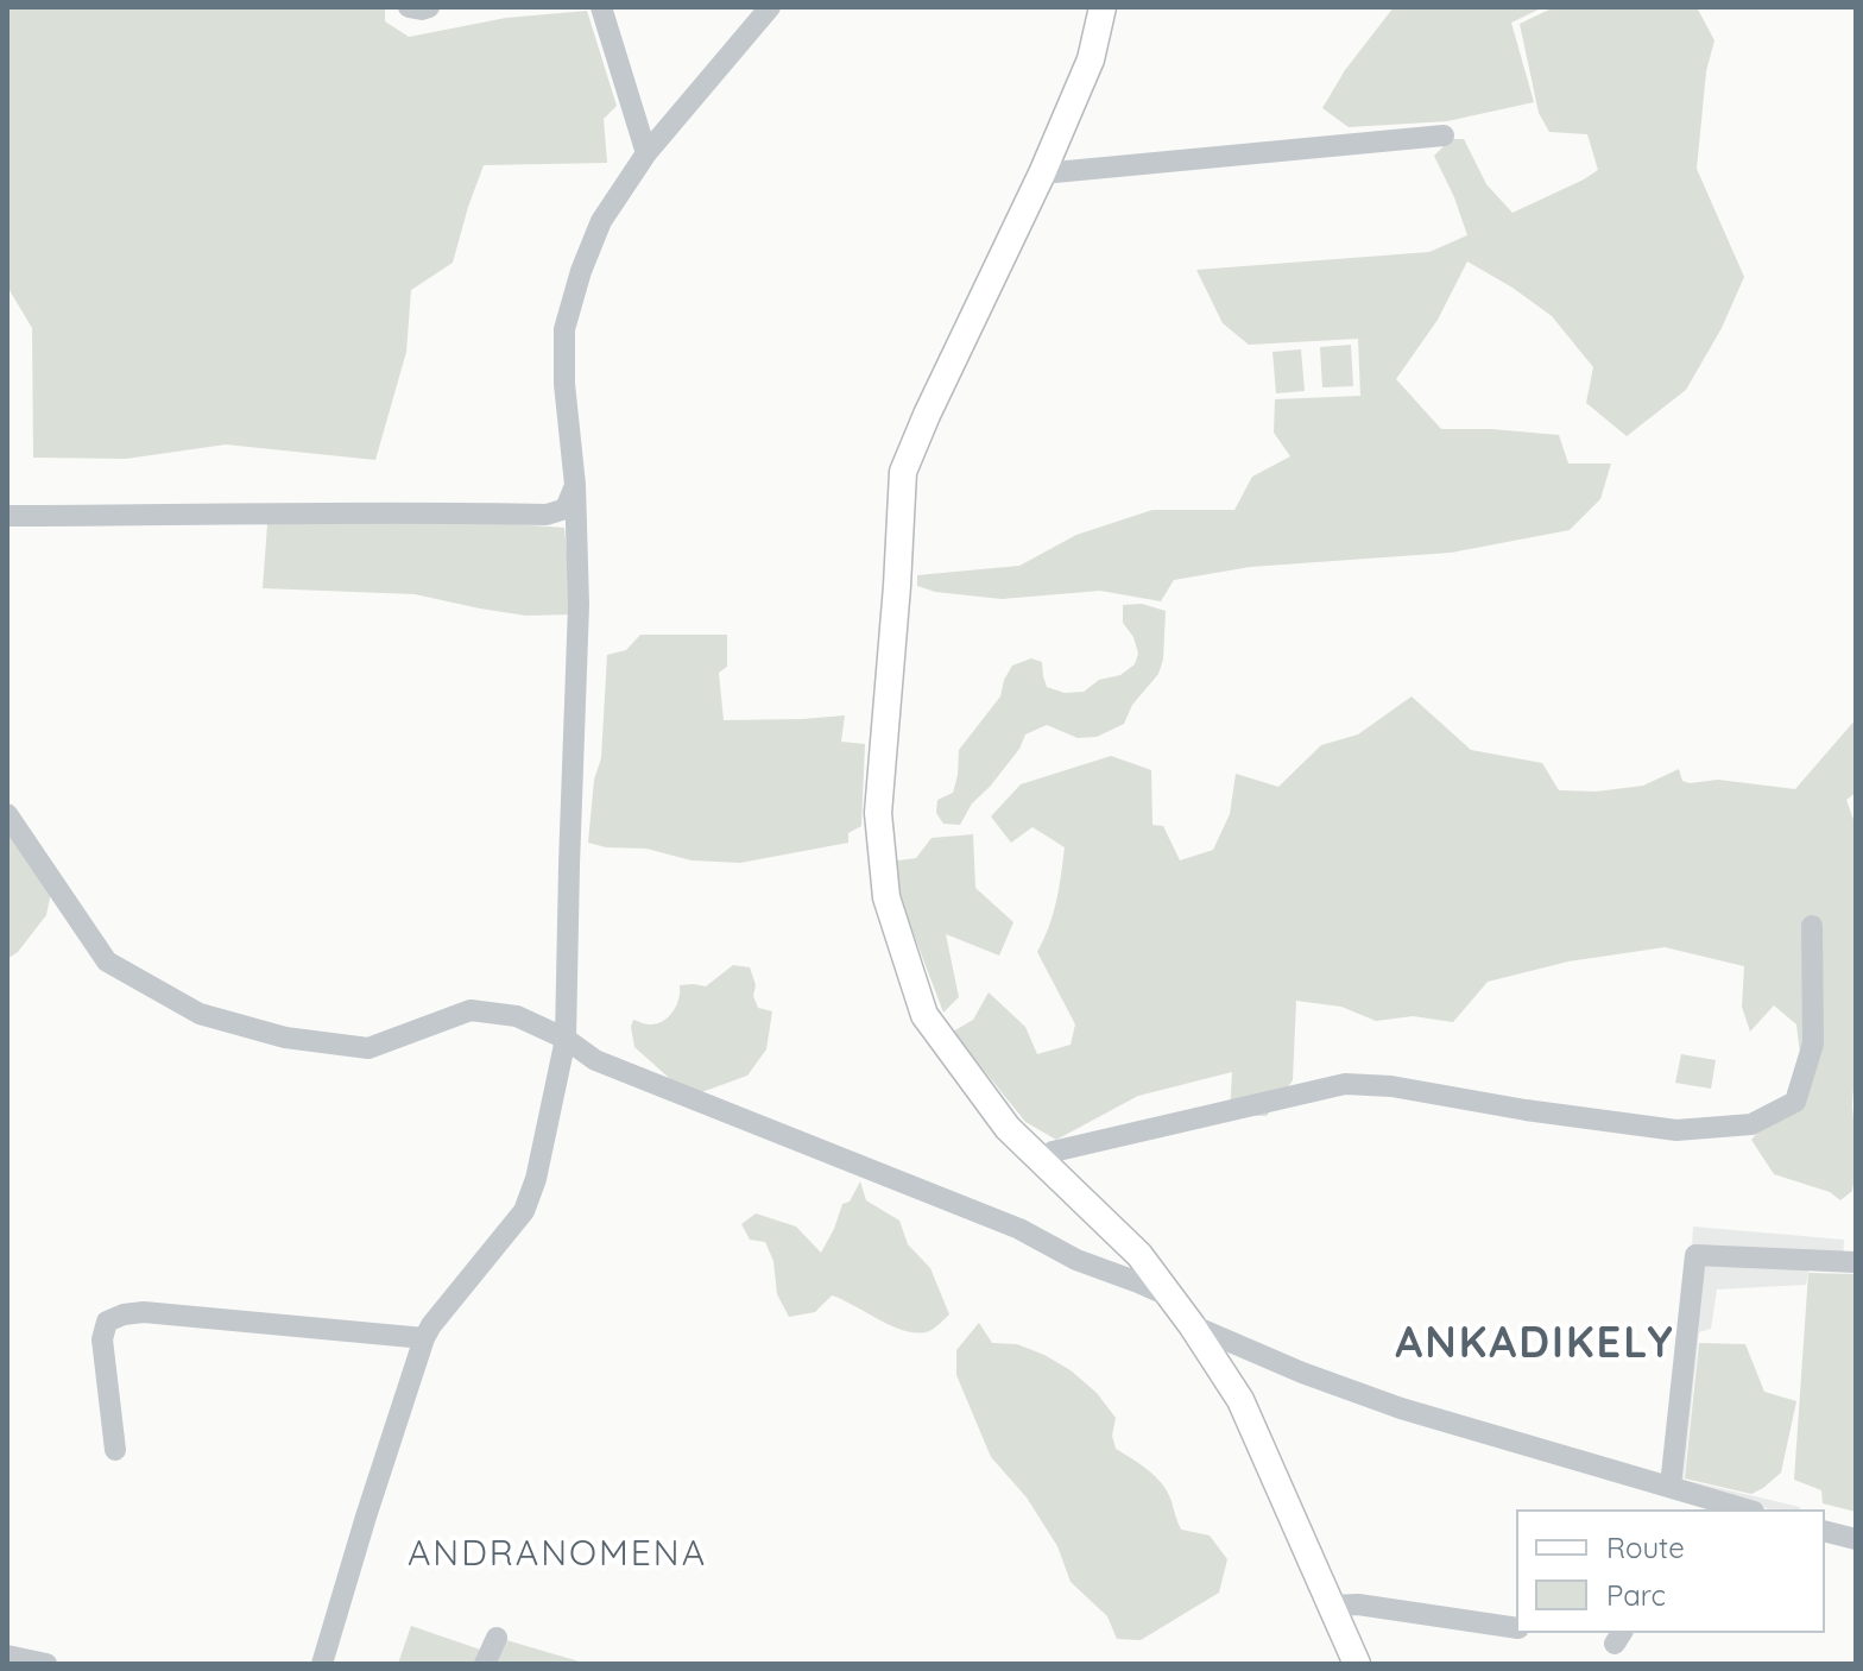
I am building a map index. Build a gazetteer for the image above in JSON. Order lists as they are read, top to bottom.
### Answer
{
  "districts": ["ANKADIKELY", "ANDRANOMENA"],
  "legend": ["Route", "Parc"]
}
